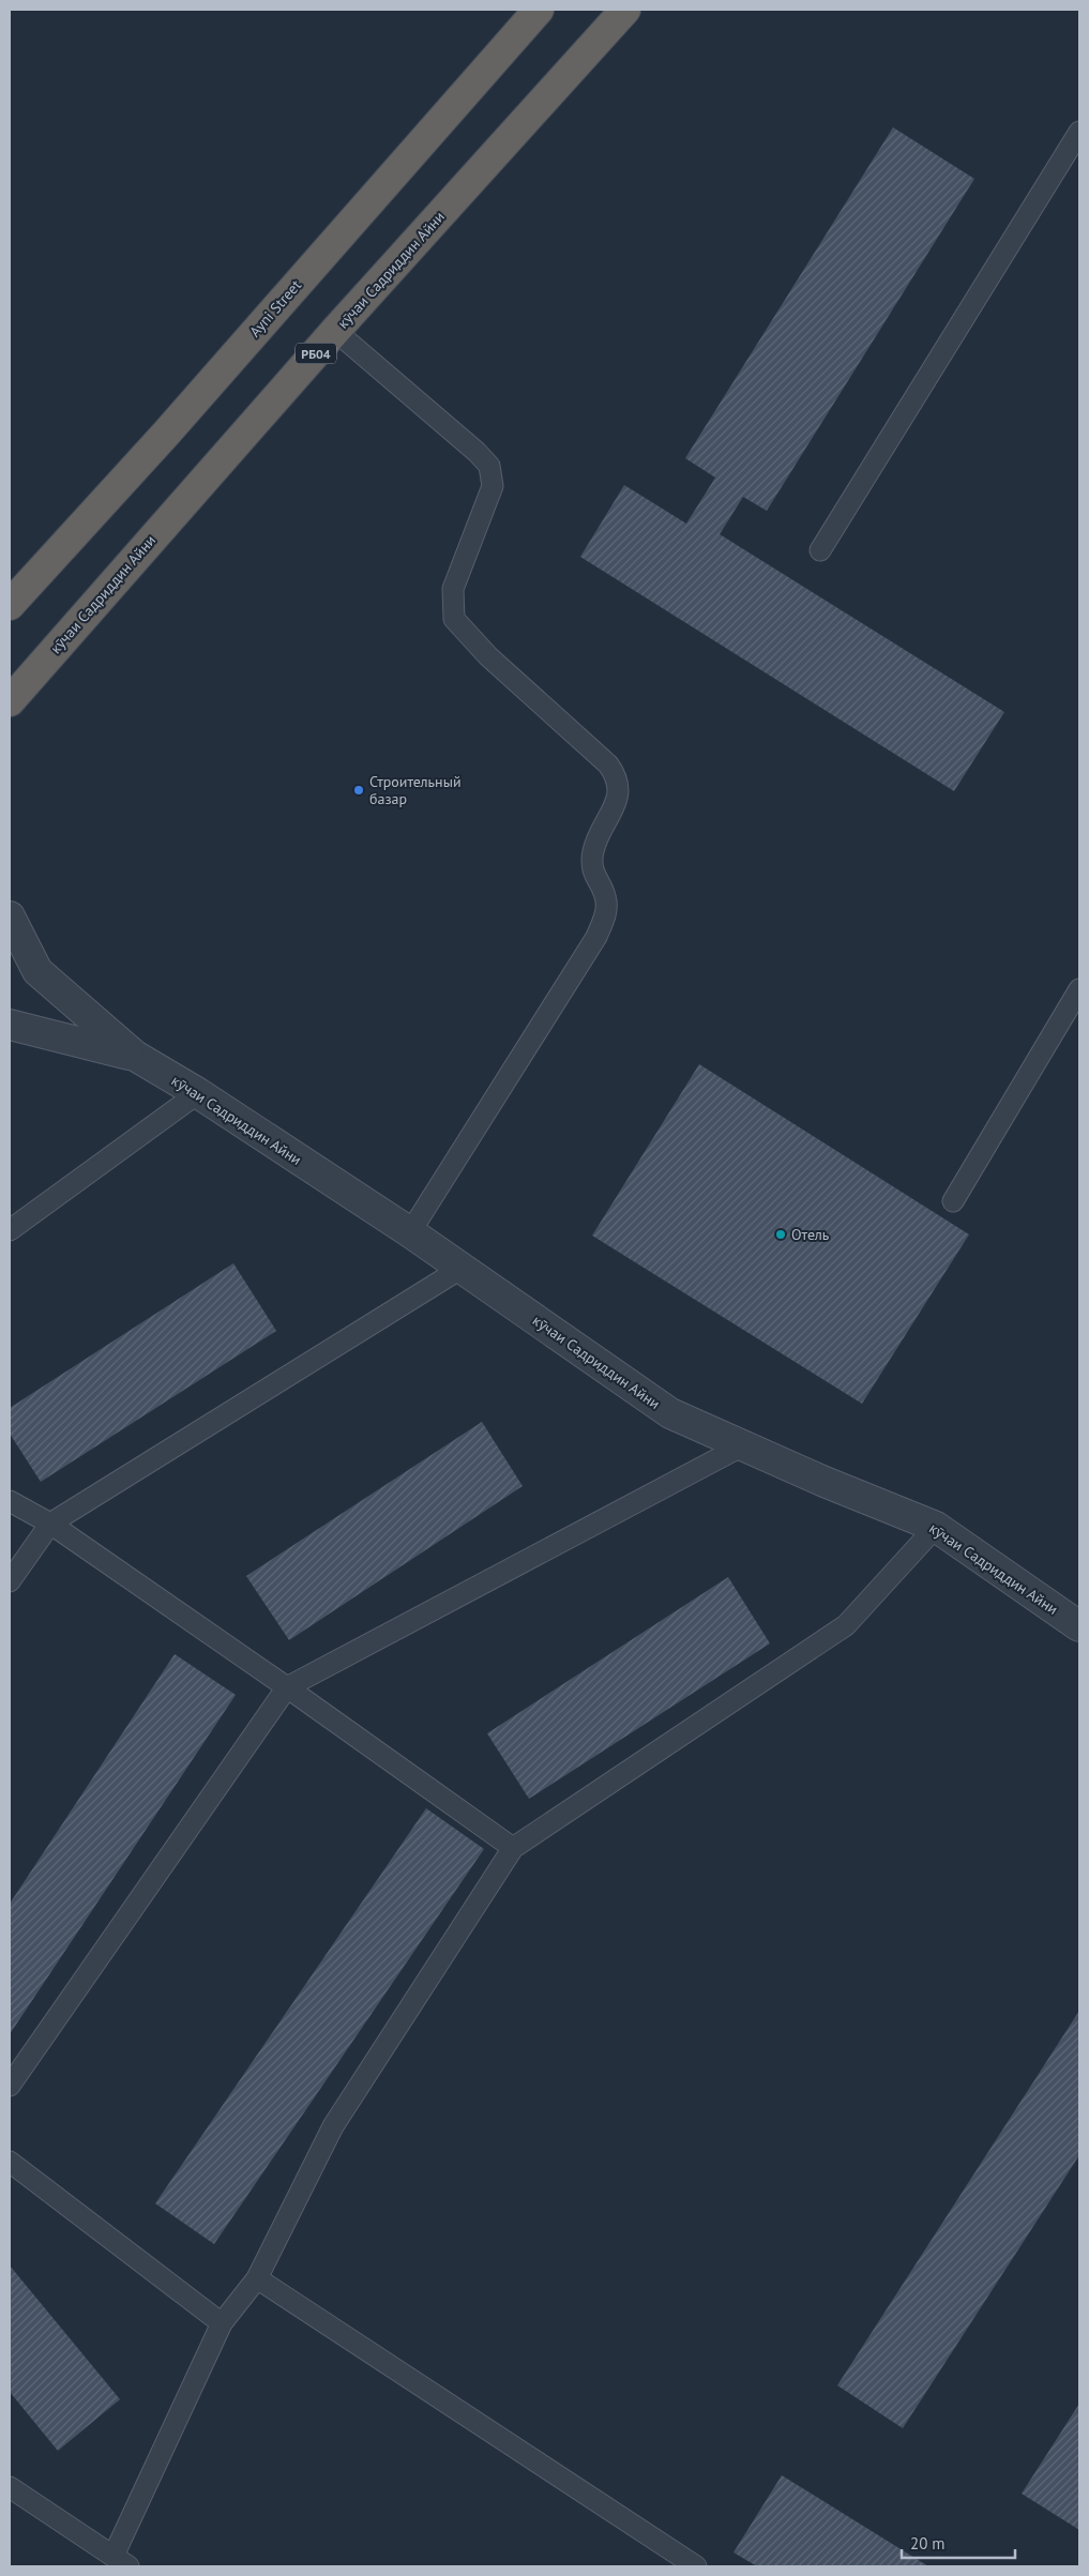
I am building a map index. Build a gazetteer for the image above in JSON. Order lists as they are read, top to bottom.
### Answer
{
  "streets": {
    "highway": ["кӯчаи Садриддин Айни", "Ayni Street", "РБ04"]
  },
  "places": ["Строительный базар", "Отель"],
  "scale_bar": "20 m"
}
